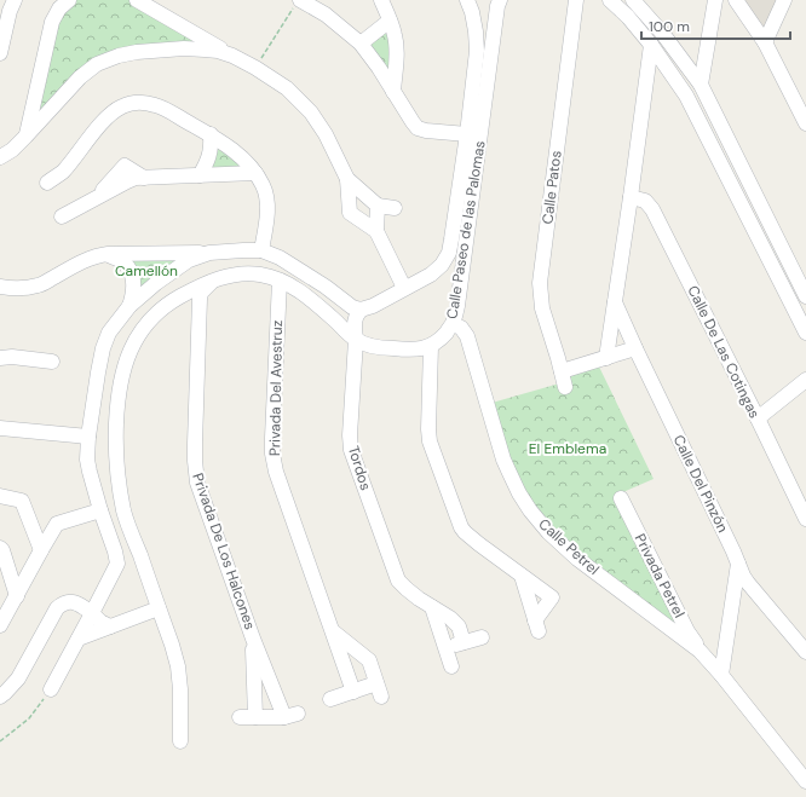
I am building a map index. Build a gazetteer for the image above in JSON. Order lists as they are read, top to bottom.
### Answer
{
  "streets": {
    "street": [
      "Calle Patos",
      "Calle Paseo de las Palomas",
      "Calle De Las Cotingas",
      "Privada Del Avestruz",
      "Tordos",
      "Calle Del Pinzón",
      "Calle Petrel",
      "Privada De Los Halcones",
      "Privada Petrel"
    ]
  },
  "crossings": [
    ["Calle Paseo de las Palomas", "Tordos"],
    ["Calle Paseo de las Palomas", "Calle Petrel"],
    ["Calle Petrel", "Privada Petrel"]
  ],
  "parks": ["Camellón", "El Emblema"],
  "scale_bar": "100 m"
}
